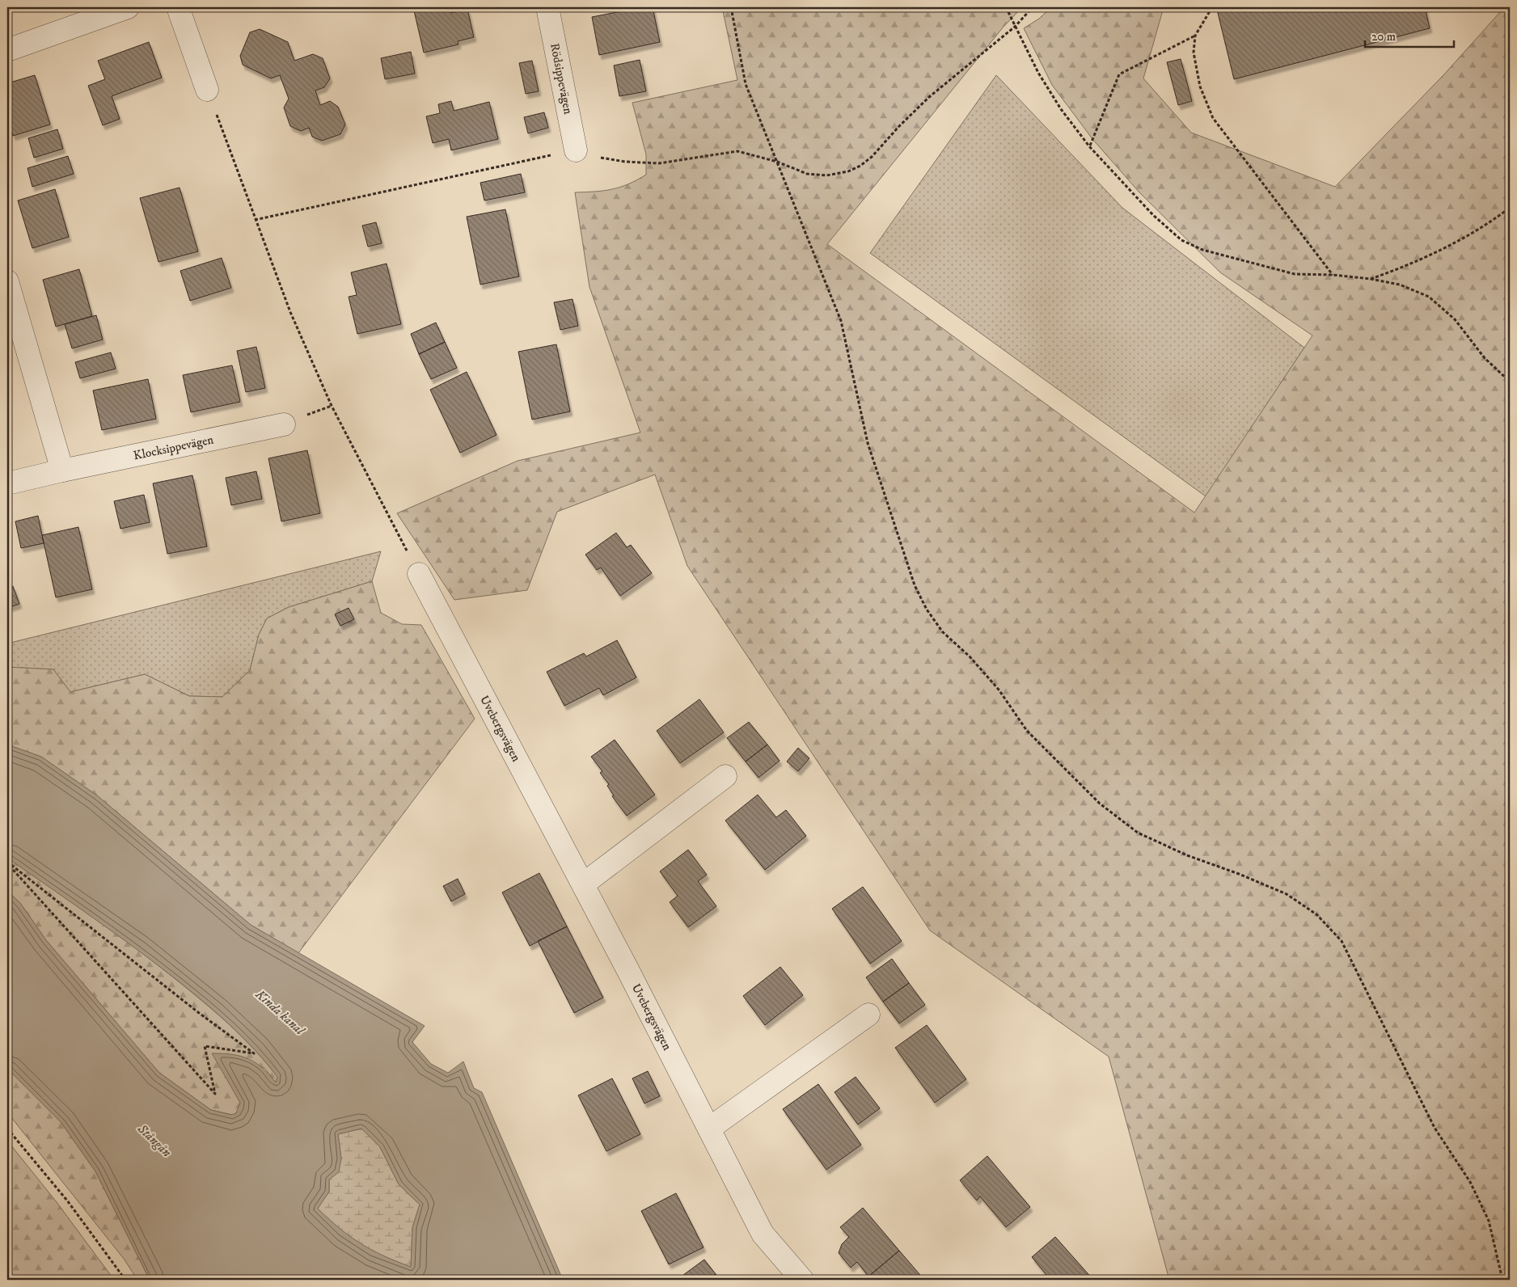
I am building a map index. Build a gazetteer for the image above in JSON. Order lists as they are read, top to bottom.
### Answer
{
  "streets": {
    "street": ["Rödsippevägen", "Klocksippevägen", "Uvebergsvägen"]
  },
  "water": ["Kinda kanal", "Stångån"],
  "scale_bar": "20 m"
}
